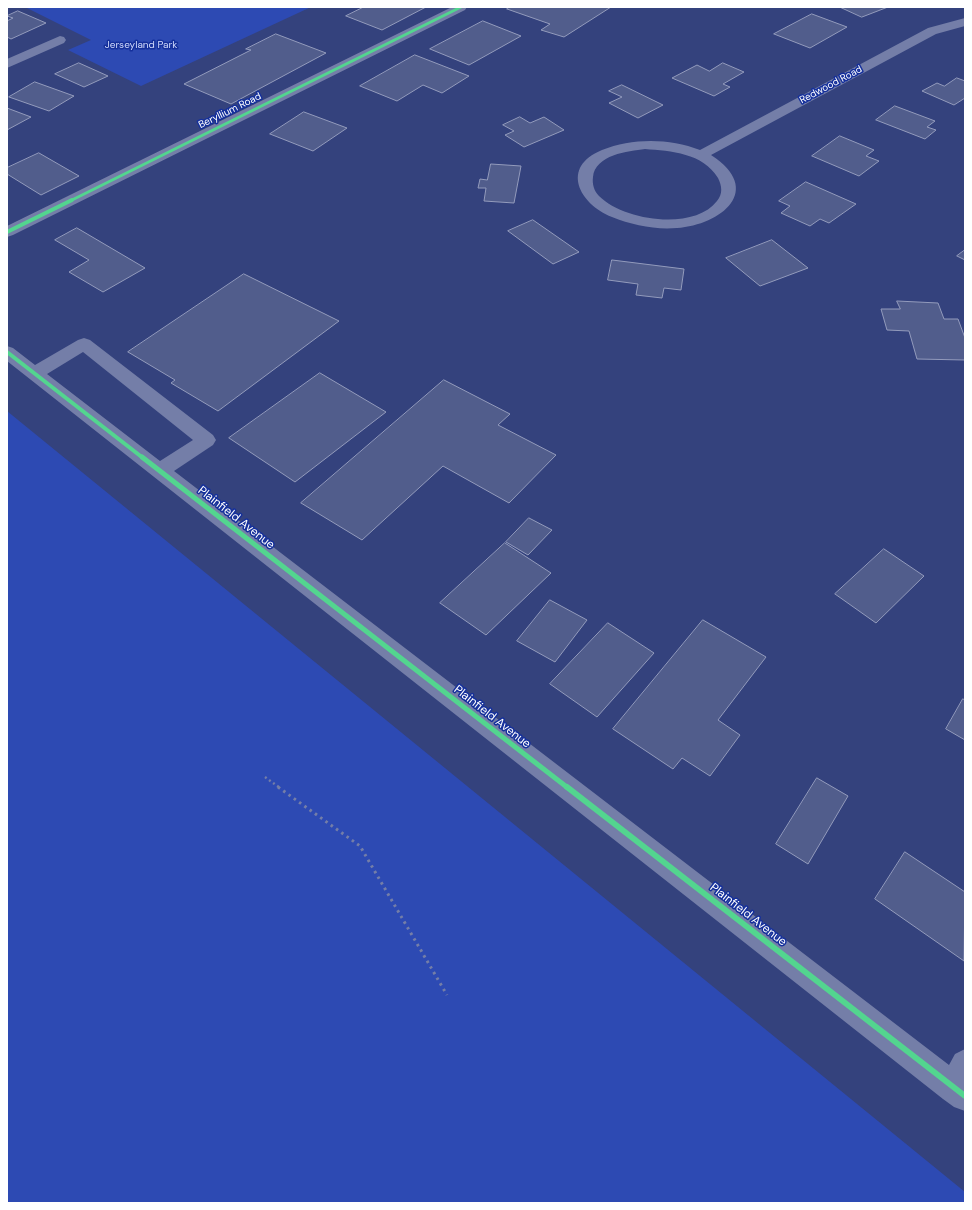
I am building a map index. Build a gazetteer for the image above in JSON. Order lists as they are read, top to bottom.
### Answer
{
  "streets": {
    "street": ["Redwood Road", "Beryllium Road", "Plainfield Avenue"]
  },
  "parks": ["Jerseyland Park"]
}
